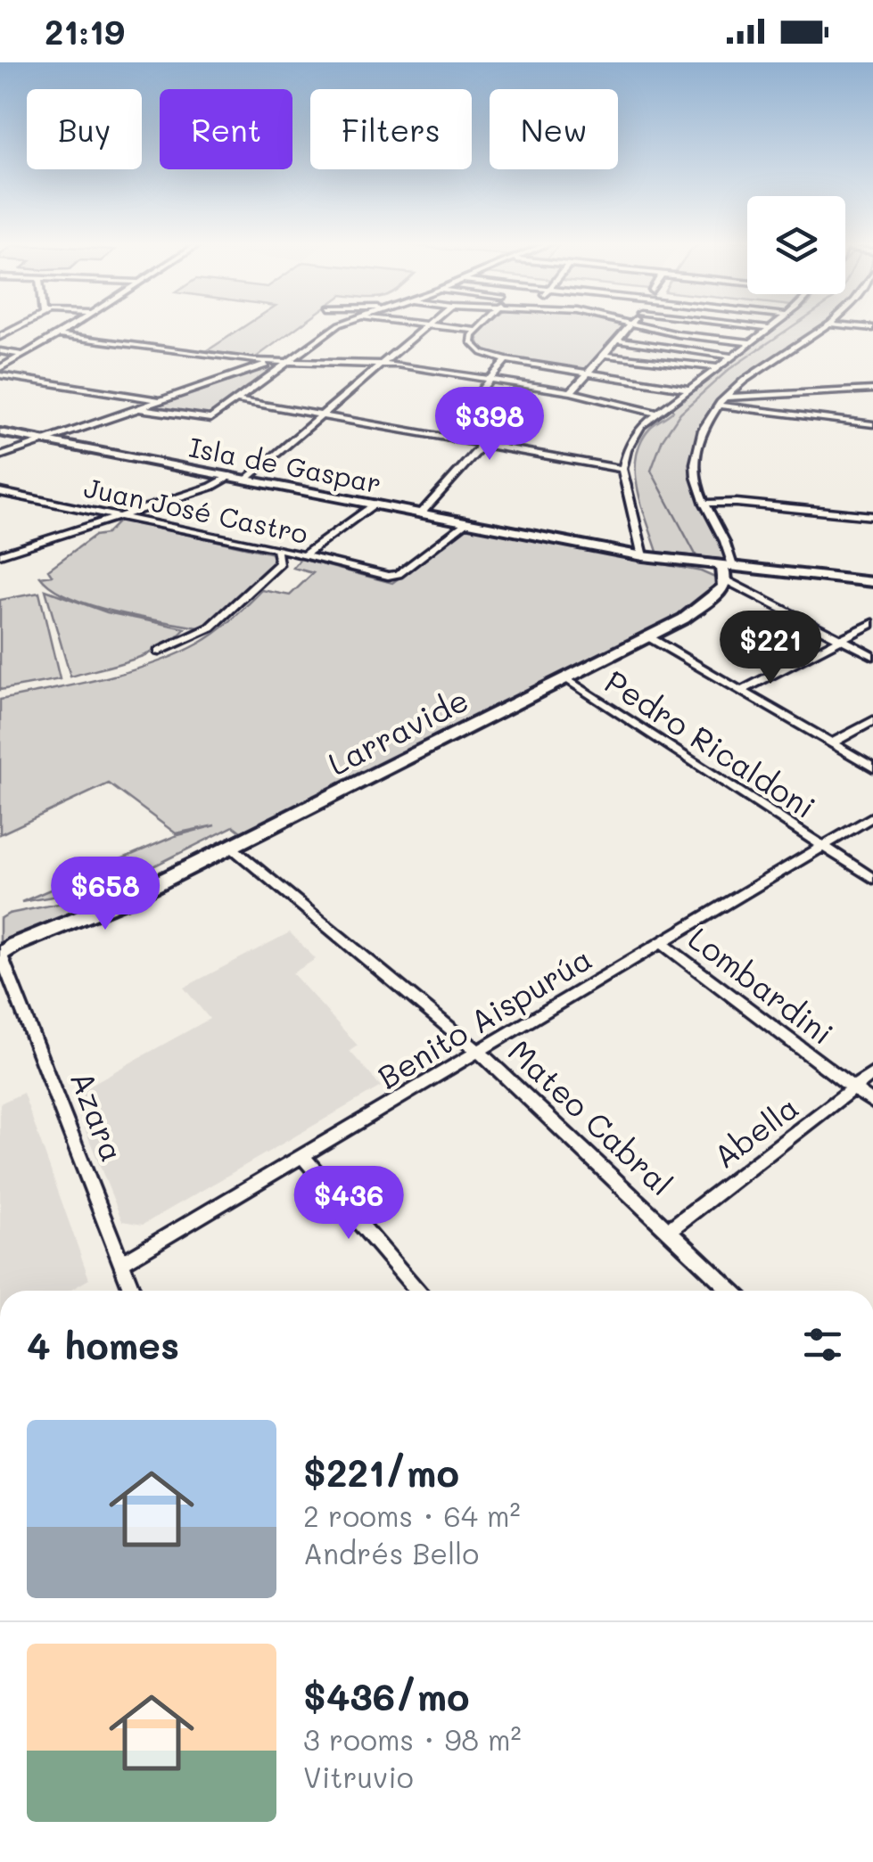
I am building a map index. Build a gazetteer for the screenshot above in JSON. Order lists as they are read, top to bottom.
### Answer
{
  "streets": {
    "street": [
      "Isla de Gaspar",
      "Juan José Castro",
      "Larravide",
      "Pedro Ricaldoni",
      "Lombardini",
      "Benito Aispurúa",
      "Azara",
      "Mateo Cabral",
      "Abella"
    ]
  },
  "crossings": [
    ["Isla de Gaspar", "Juan José Castro"],
    ["Isla de Gaspar", "Larravide"],
    ["Larravide", "Pedro Ricaldoni"],
    ["Larravide", "Azara"],
    ["Larravide", "Mateo Cabral"],
    ["Pedro Ricaldoni", "Benito Aispurúa"],
    ["Lombardini", "Benito Aispurúa"],
    ["Lombardini", "Abella"],
    ["Benito Aispurúa", "Azara"],
    ["Benito Aispurúa", "Mateo Cabral"],
    ["Mateo Cabral", "Abella"]
  ],
  "page": {
    "status": "21:19",
    "chip": [
      "Buy",
      "Rent",
      "Filters",
      "New"
    ],
    "price": [
      "$398",
      "$221",
      "$658",
      "$436"
    ],
    "heading": "4 homes",
    "list": [
      {
        "name": "$221/mo",
        "note": "2 rooms · 64 m² · Andrés Bello"
      },
      {
        "name": "$436/mo",
        "note": "3 rooms · 98 m² · Vitruvio"
      }
    ]
  }
}
